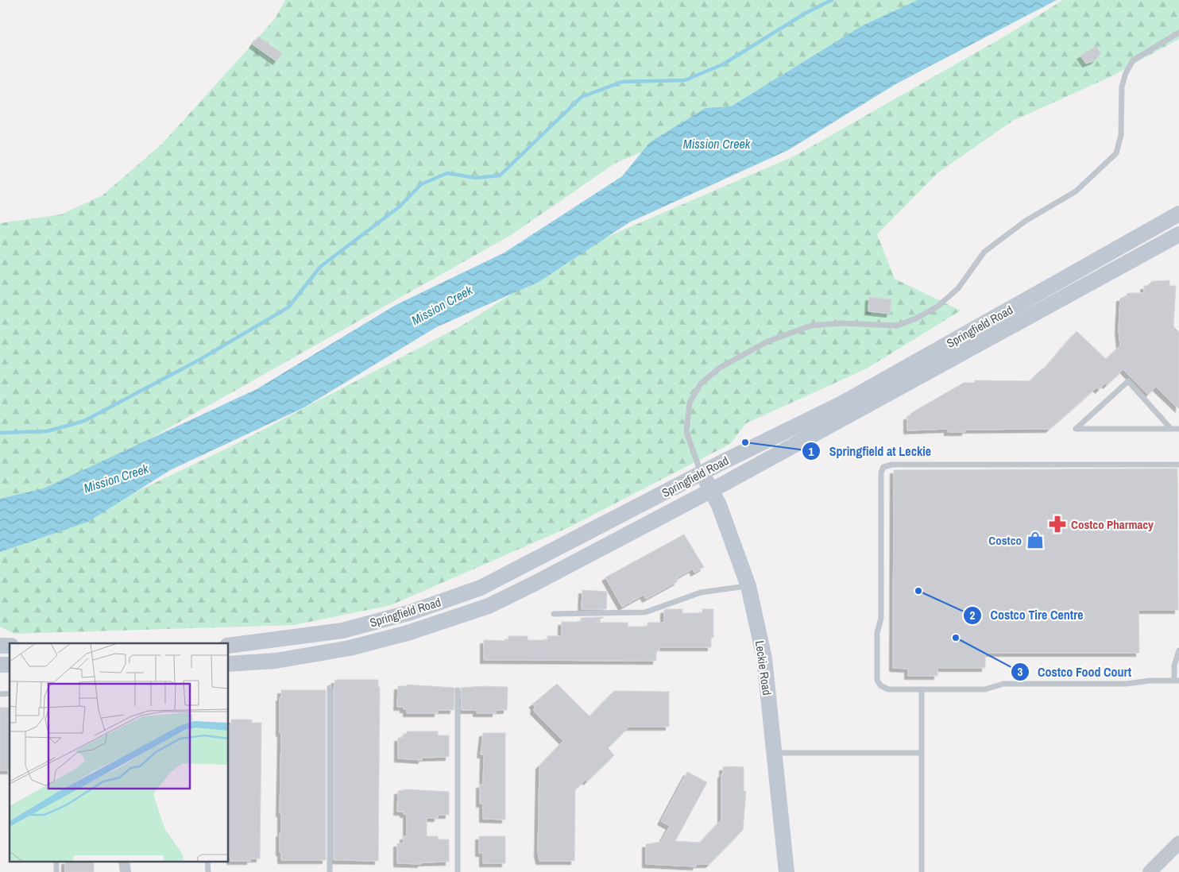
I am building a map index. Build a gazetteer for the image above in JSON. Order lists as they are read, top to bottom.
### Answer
{
  "streets": {
    "main road": ["Springfield Road", "Leckie Road"]
  },
  "crossings": [
    ["Springfield Road", "Leckie Road"]
  ],
  "water": ["Mission Creek"],
  "places": {
    "other": ["Springfield at Leckie", "Costco Tire Centre", "Costco Food Court"],
    "pharmacy": ["Costco Pharmacy"],
    "shop": ["Costco"]
  }
}
